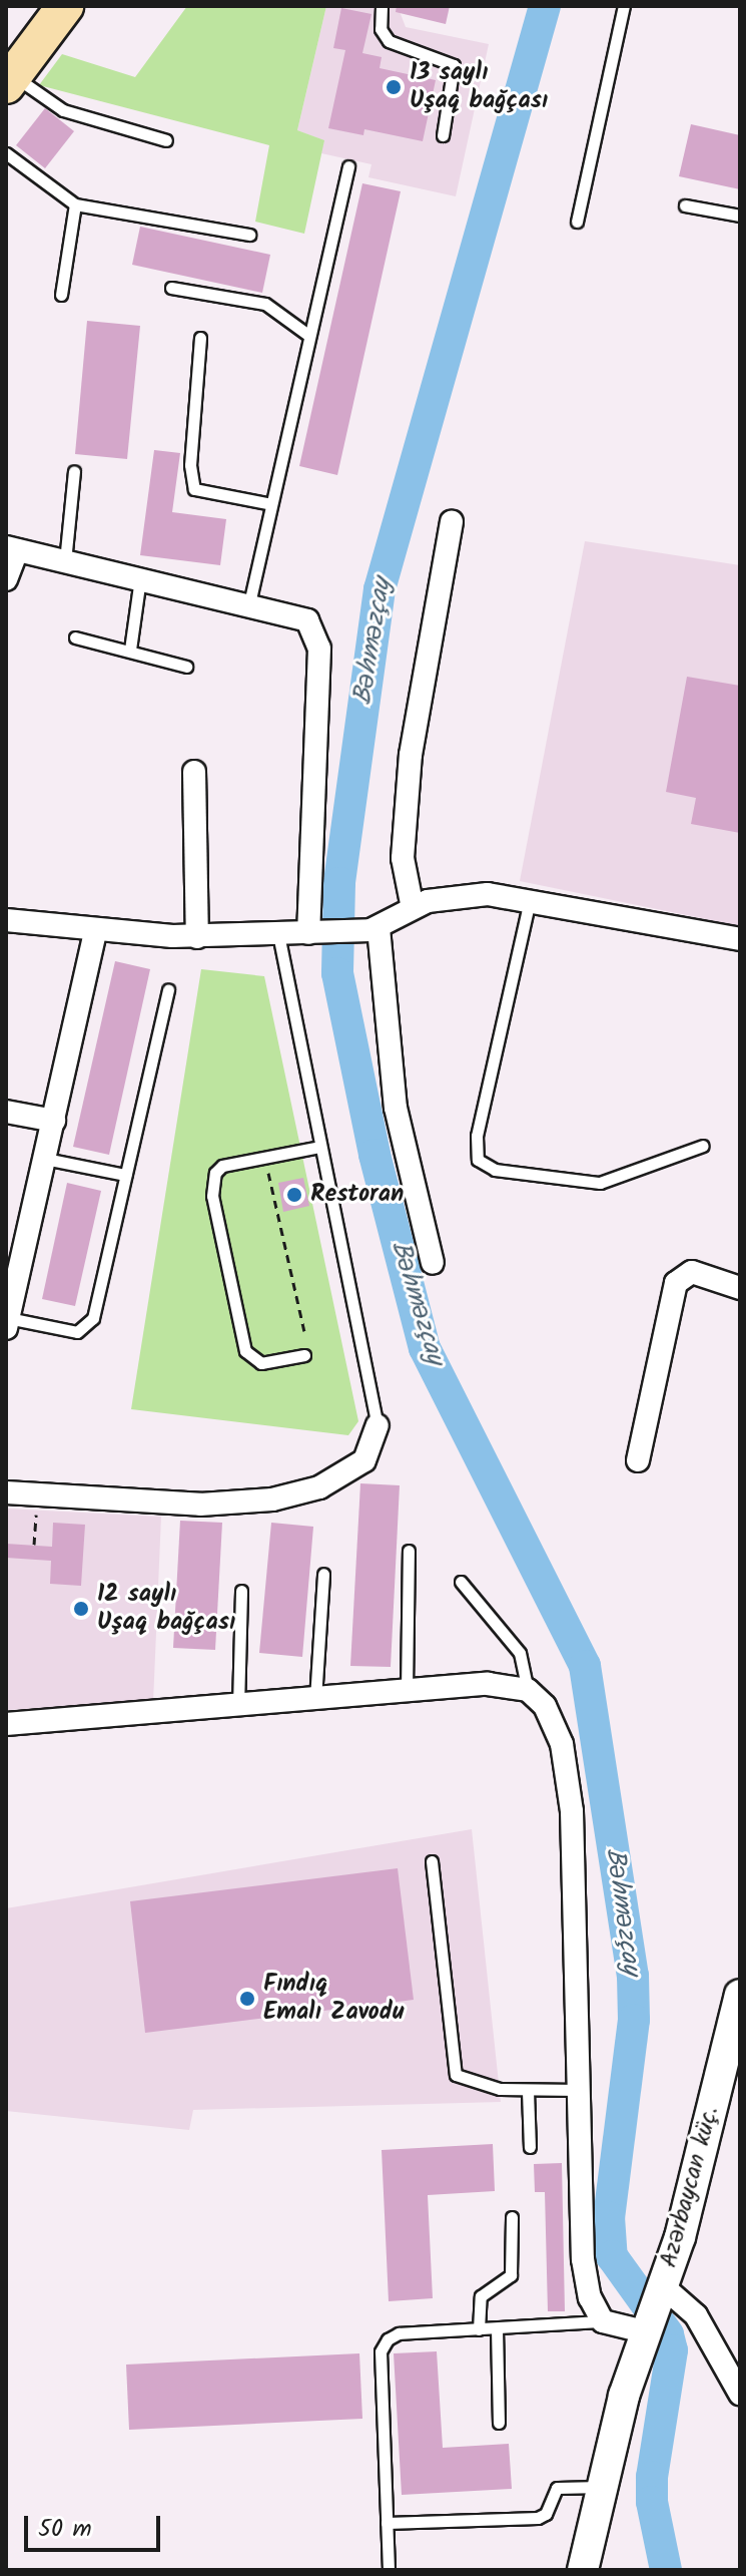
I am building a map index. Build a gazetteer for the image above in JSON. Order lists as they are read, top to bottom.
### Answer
{
  "streets": {
    "main road": ["Azərbaycan küç."]
  },
  "water": ["Bəhməzçay"],
  "places": [
    "13 saylı Uşaq bağçası",
    "Restoran",
    "12 saylı Uşaq bağçası",
    "Fındıq Emalı Zavodu"
  ],
  "scale_bar": "50 m"
}
